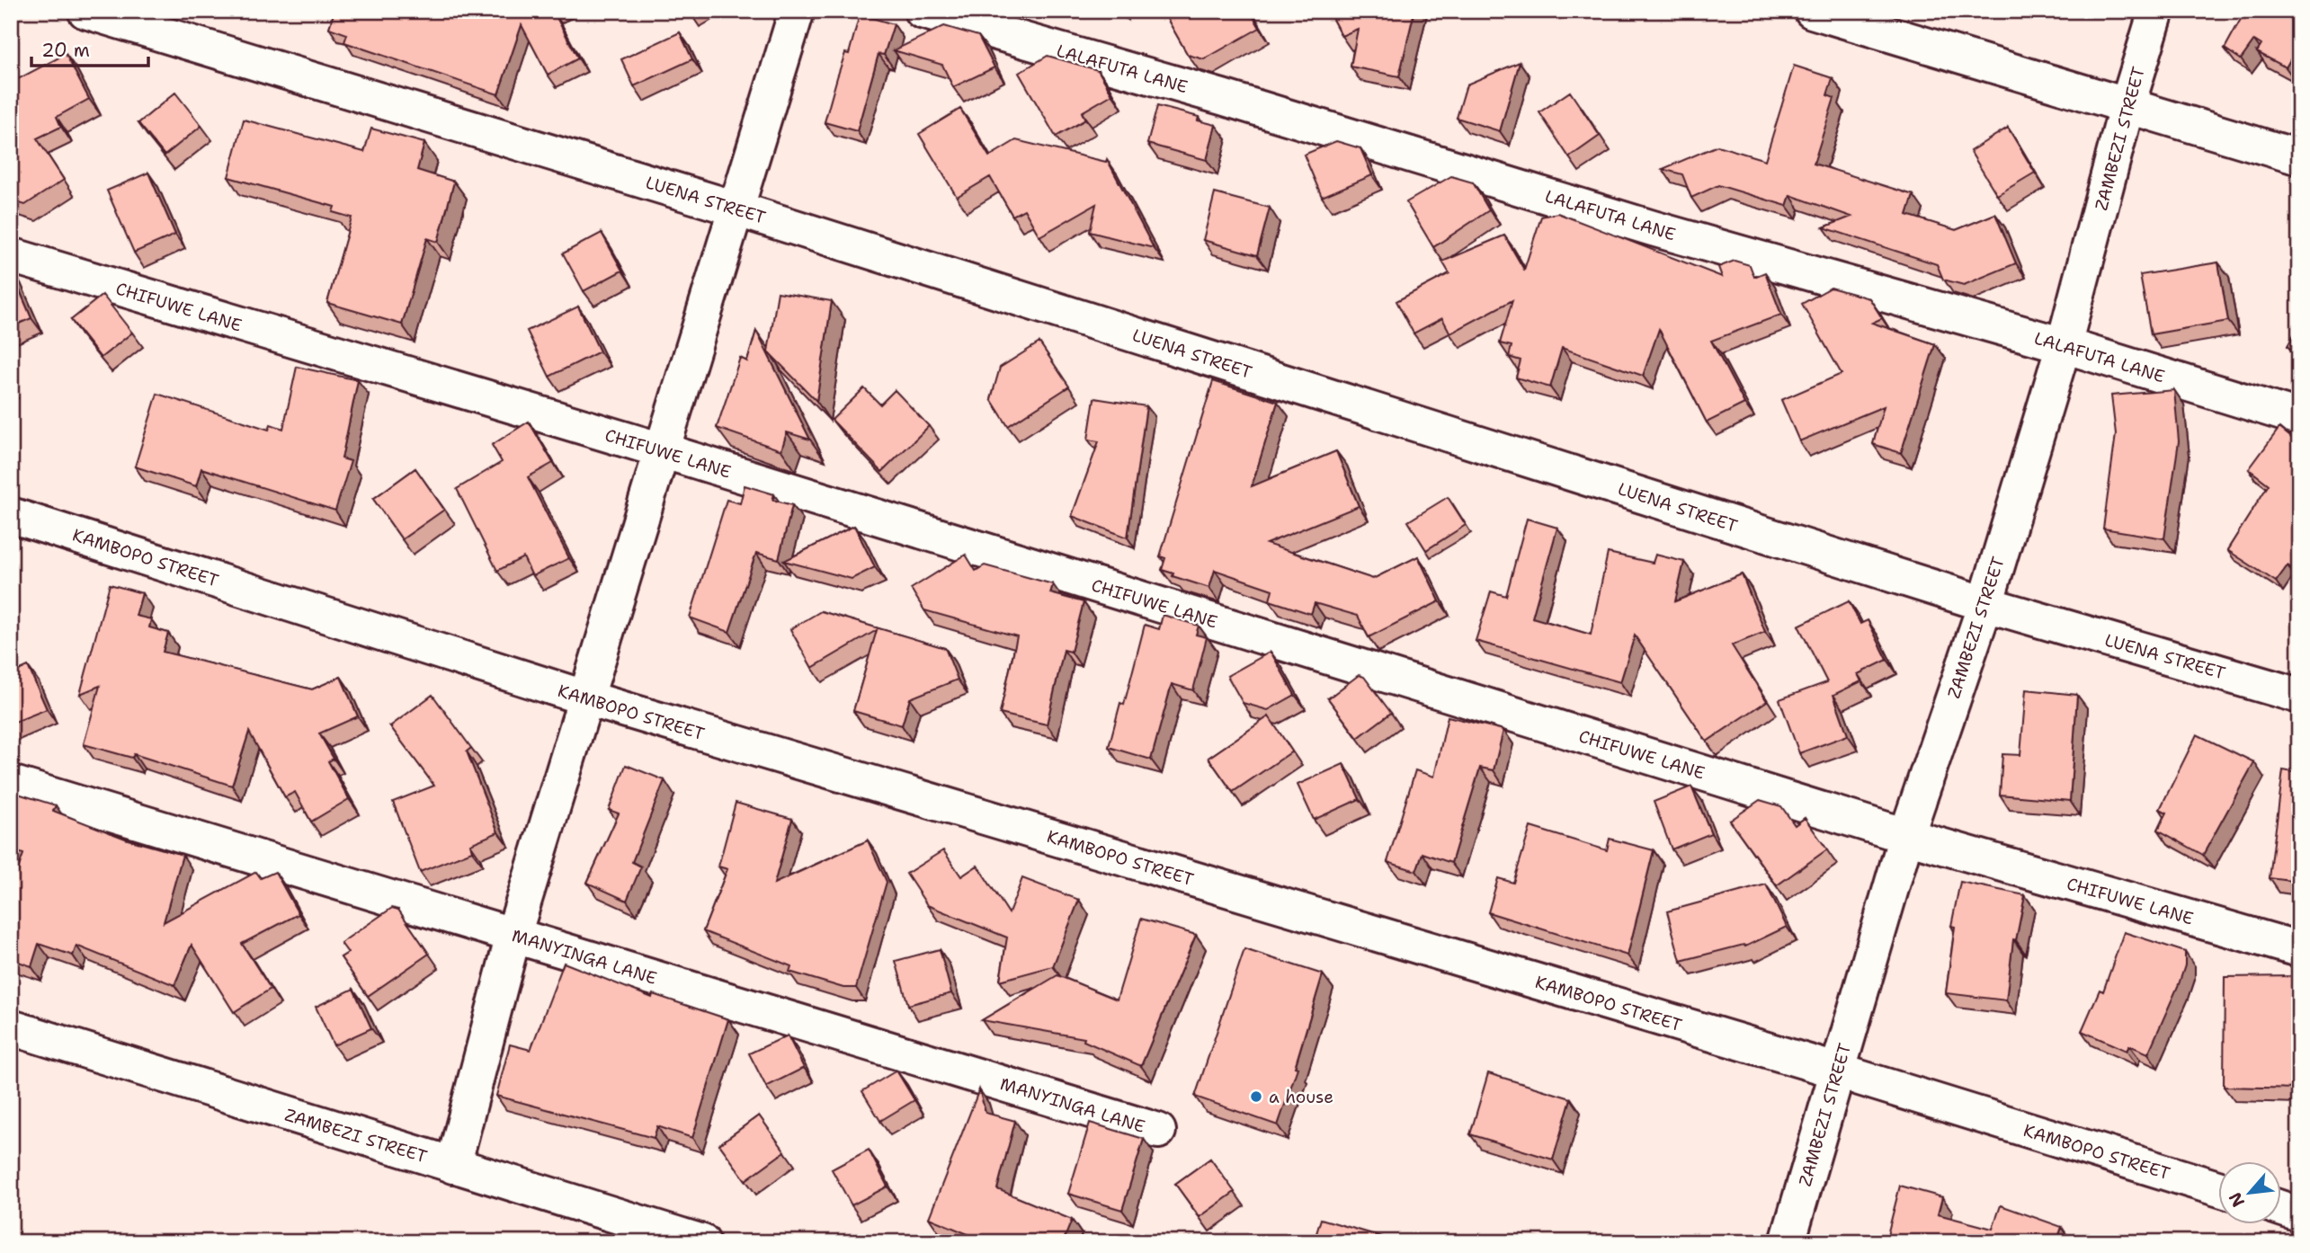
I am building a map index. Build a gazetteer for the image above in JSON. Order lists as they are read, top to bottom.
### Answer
{
  "streets": {
    "street": [
      "LALAFUTA LANE",
      "ZAMBEZI STREET",
      "LUENA STREET",
      "CHIFUWE LANE",
      "KAMBOPO STREET",
      "MANYINGA LANE"
    ]
  },
  "crossings": [
    ["LALAFUTA LANE", "ZAMBEZI STREET"],
    ["ZAMBEZI STREET", "LUENA STREET"],
    ["ZAMBEZI STREET", "CHIFUWE LANE"],
    ["ZAMBEZI STREET", "KAMBOPO STREET"]
  ],
  "places": ["a house"],
  "scale_bar": "20 m",
  "north": "bottom left"
}
